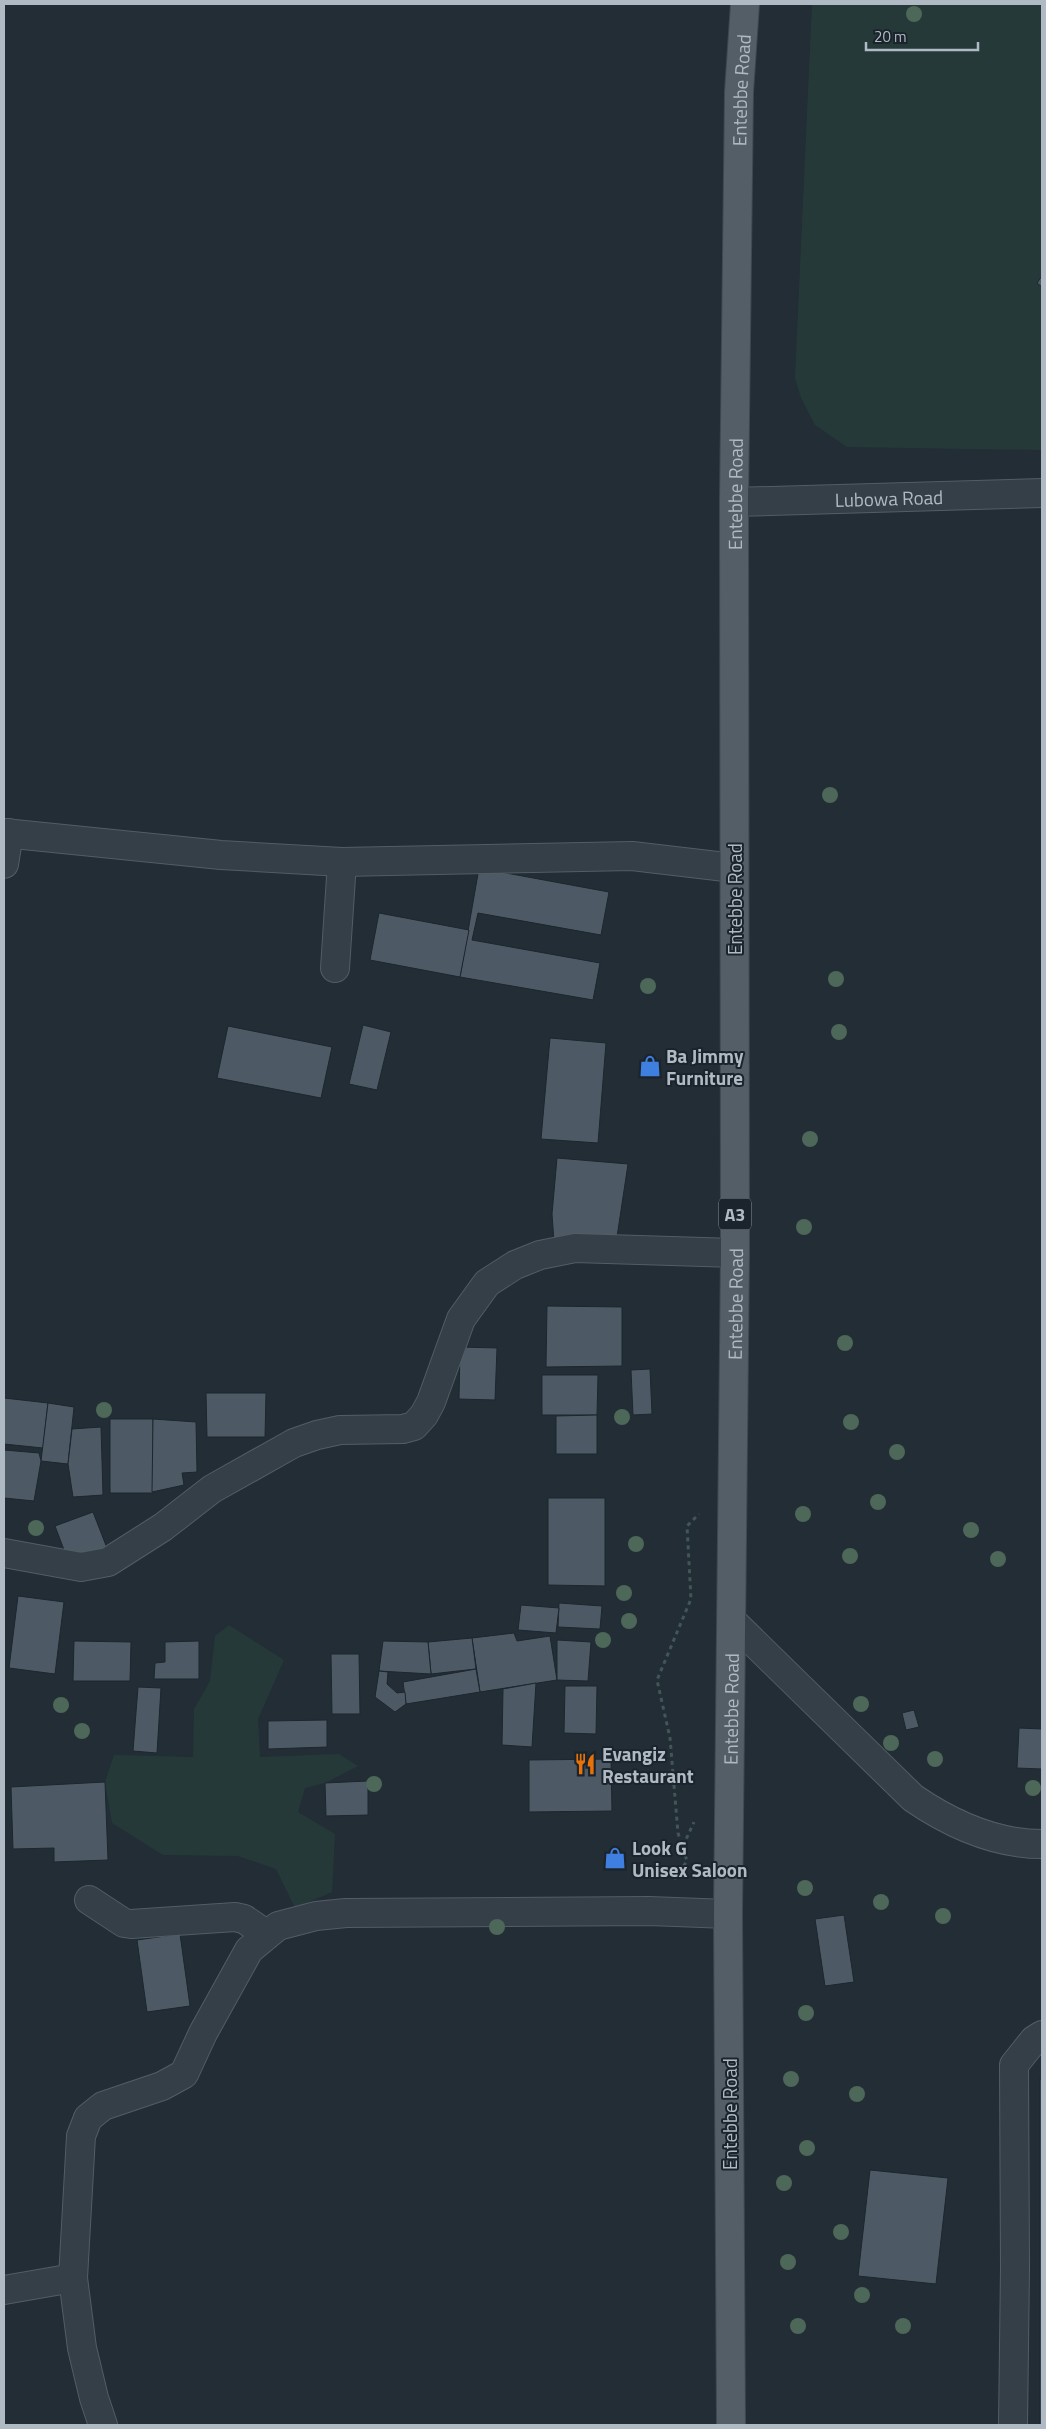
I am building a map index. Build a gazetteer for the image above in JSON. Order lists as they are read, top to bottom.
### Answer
{
  "streets": {
    "main road": ["Entebbe Road", "A3"],
    "street": ["Lubowa Road"]
  },
  "crossings": [
    ["Entebbe Road", "Lubowa Road"]
  ],
  "places": {
    "shop": ["Ba Jimmy Furniture", "Look G Unisex Saloon"],
    "restaurant": ["Evangiz Restaurant"]
  },
  "scale_bar": "20 m"
}
